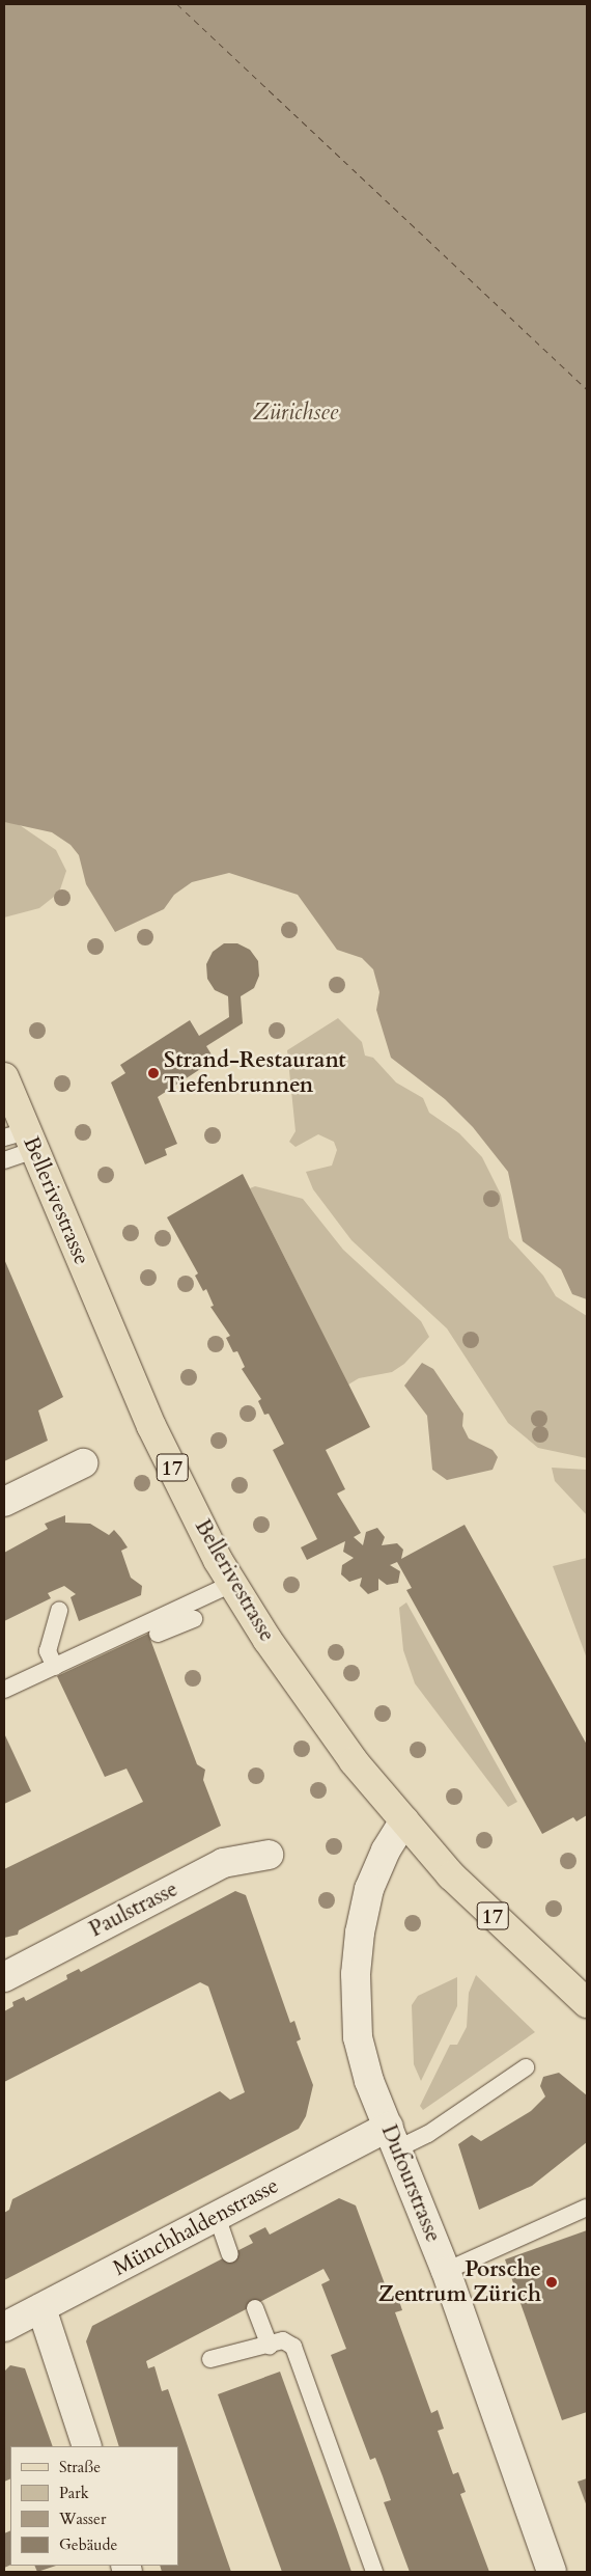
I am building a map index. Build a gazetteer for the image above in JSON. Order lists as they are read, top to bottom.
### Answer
{
  "streets": {
    "main road": ["Bellerivestrasse", "17"],
    "street": ["Paulstrasse", "Dufourstrasse", "Münchhaldenstrasse"]
  },
  "crossings": [
    ["Bellerivestrasse", "Dufourstrasse"],
    ["Dufourstrasse", "Münchhaldenstrasse"]
  ],
  "water": ["Zürichsee"],
  "places": ["Strand-Restaurant Tiefenbrunnen", "Porsche Zentrum Zürich"],
  "legend": [
    "Straße",
    "Park",
    "Wasser",
    "Gebäude"
  ]
}
